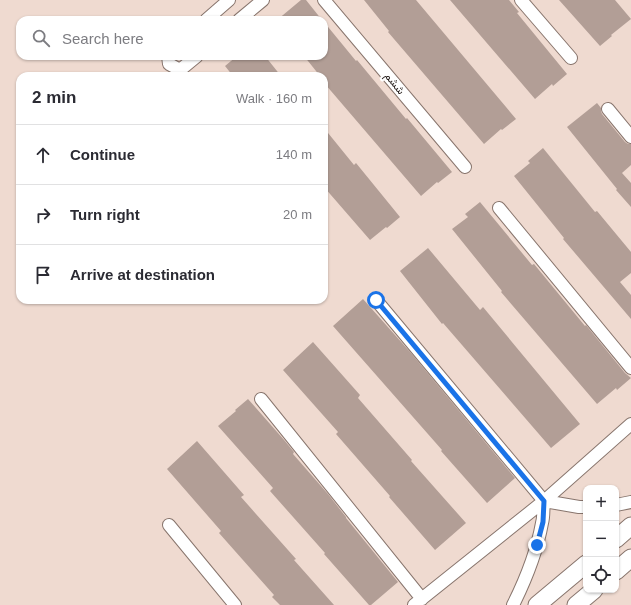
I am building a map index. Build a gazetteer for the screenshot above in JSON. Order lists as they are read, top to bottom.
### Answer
{
  "streets": {
    "street": ["ششم"]
  },
  "page": {
    "search": "Search here",
    "heading": ["2 min", "Walk · 160 m"],
    "list": [
      ["Continue", "140 m"],
      ["Turn right", "20 m"],
      "Arrive at destination"
    ],
    "map_buttons": ["+", "−"]
  }
}
